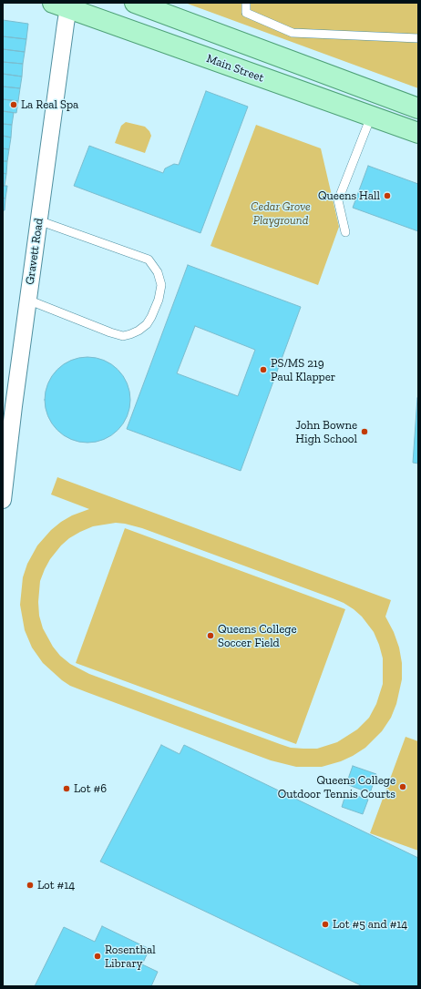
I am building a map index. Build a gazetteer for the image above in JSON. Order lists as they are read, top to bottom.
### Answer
{
  "streets": {
    "main road": ["Main Street"],
    "street": ["Gravett Road"]
  },
  "crossings": [
    ["Main Street", "Gravett Road"]
  ],
  "parks": ["Cedar Grove Playground"],
  "places": [
    "La Real Spa",
    "Queens Hall",
    "PS/MS 219 Paul Klapper",
    "John Bowne High School",
    "Queens College Soccer Field",
    "Queens College Outdoor Tennis Courts",
    "Lot #6",
    "Lot #14",
    "Lot #5 and #14",
    "Rosenthal Library"
  ]
}
